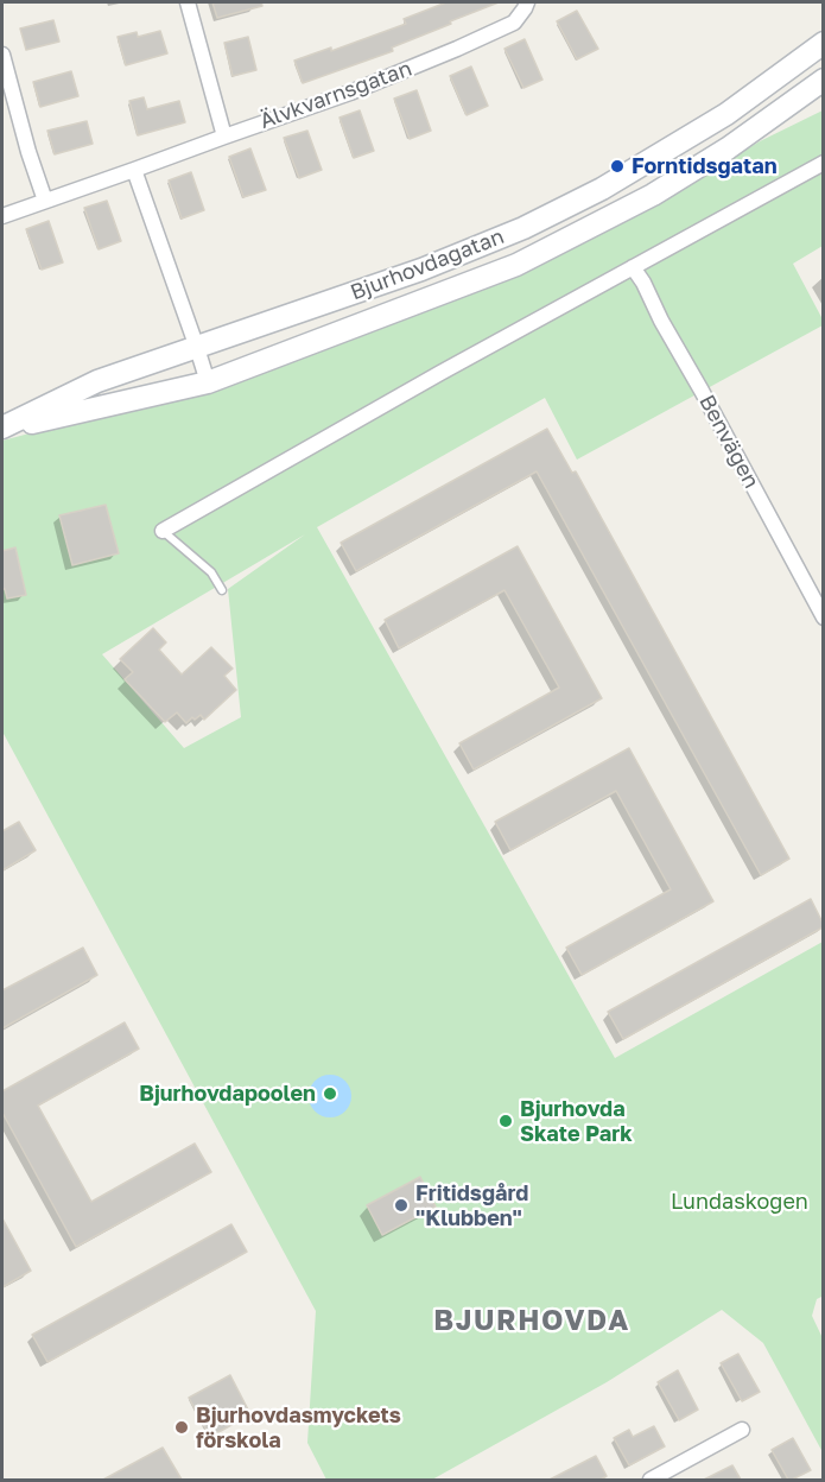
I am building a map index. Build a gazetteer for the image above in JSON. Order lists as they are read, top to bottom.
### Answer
{
  "streets": {
    "main road": ["Bjurhovdagatan"],
    "street": ["Älvkvarnsgatan", "Benvägen"]
  },
  "districts": ["BJURHOVDA"],
  "parks": ["Lundaskogen"],
  "places": [
    "Forntidsgatan",
    "Bjurhovdapoolen",
    "Bjurhovda Skate Park",
    "Fritidsgård \"Klubben\"",
    "Bjurhovdasmyckets förskola"
  ]
}
